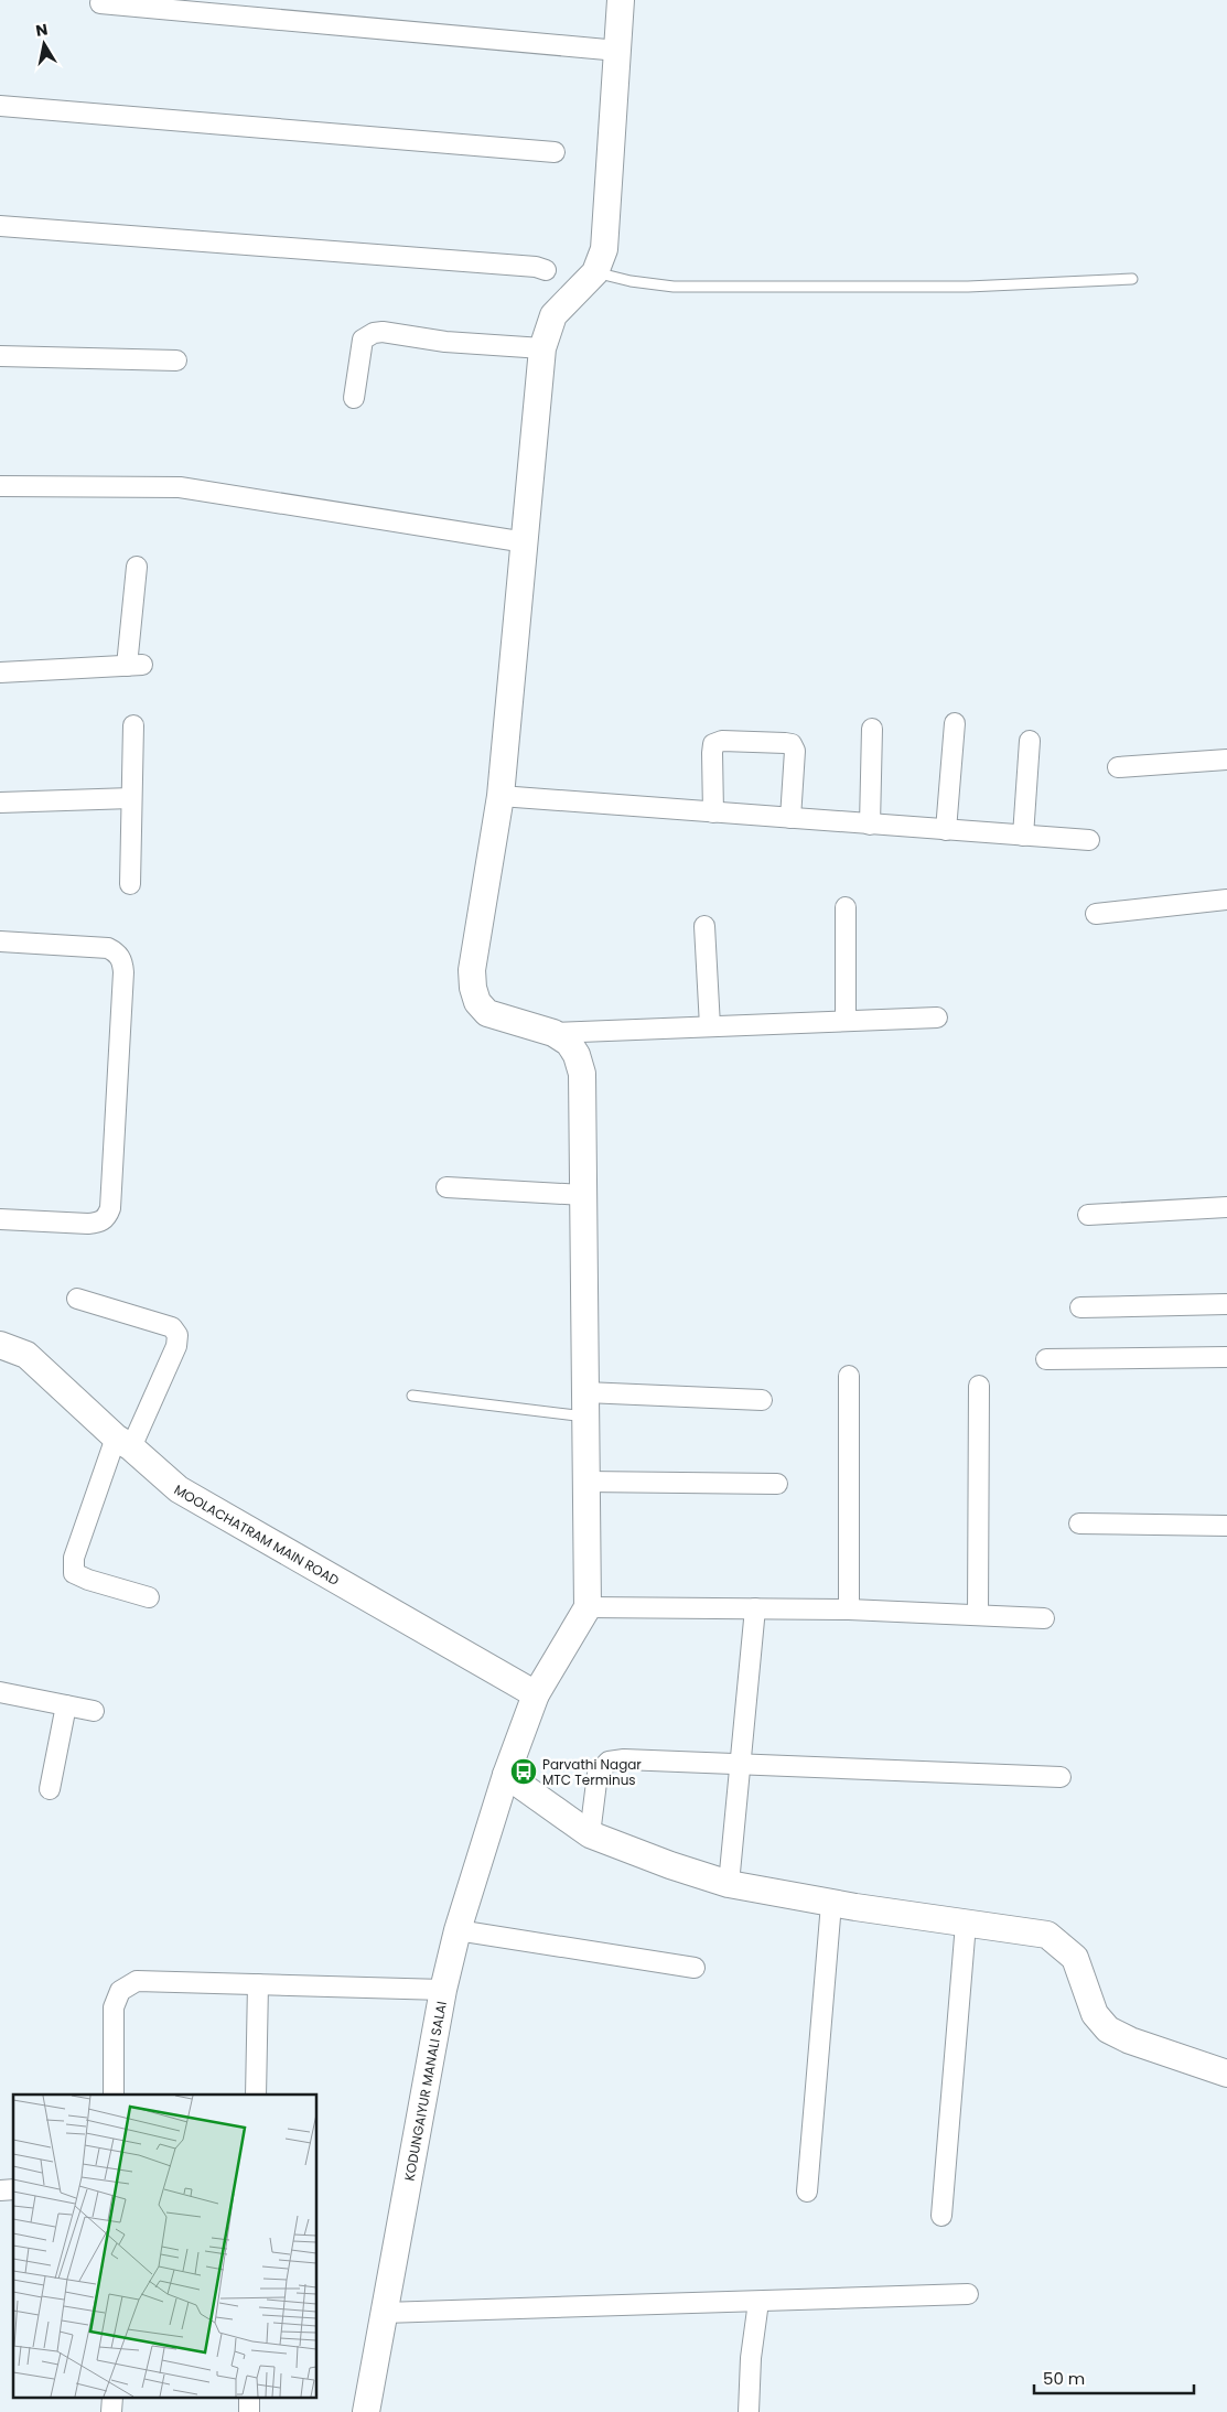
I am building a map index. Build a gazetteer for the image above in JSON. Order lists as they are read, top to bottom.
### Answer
{
  "streets": {
    "street": ["MOOLACHATRAM MAIN ROAD", "KODUNGAIYUR MANALI SALAI"]
  },
  "crossings": [
    ["MOOLACHATRAM MAIN ROAD", "KODUNGAIYUR MANALI SALAI"]
  ],
  "places": {
    "bus stop": ["Parvathi Nagar MTC Terminus"]
  },
  "scale_bar": "50 m",
  "north": "top"
}
